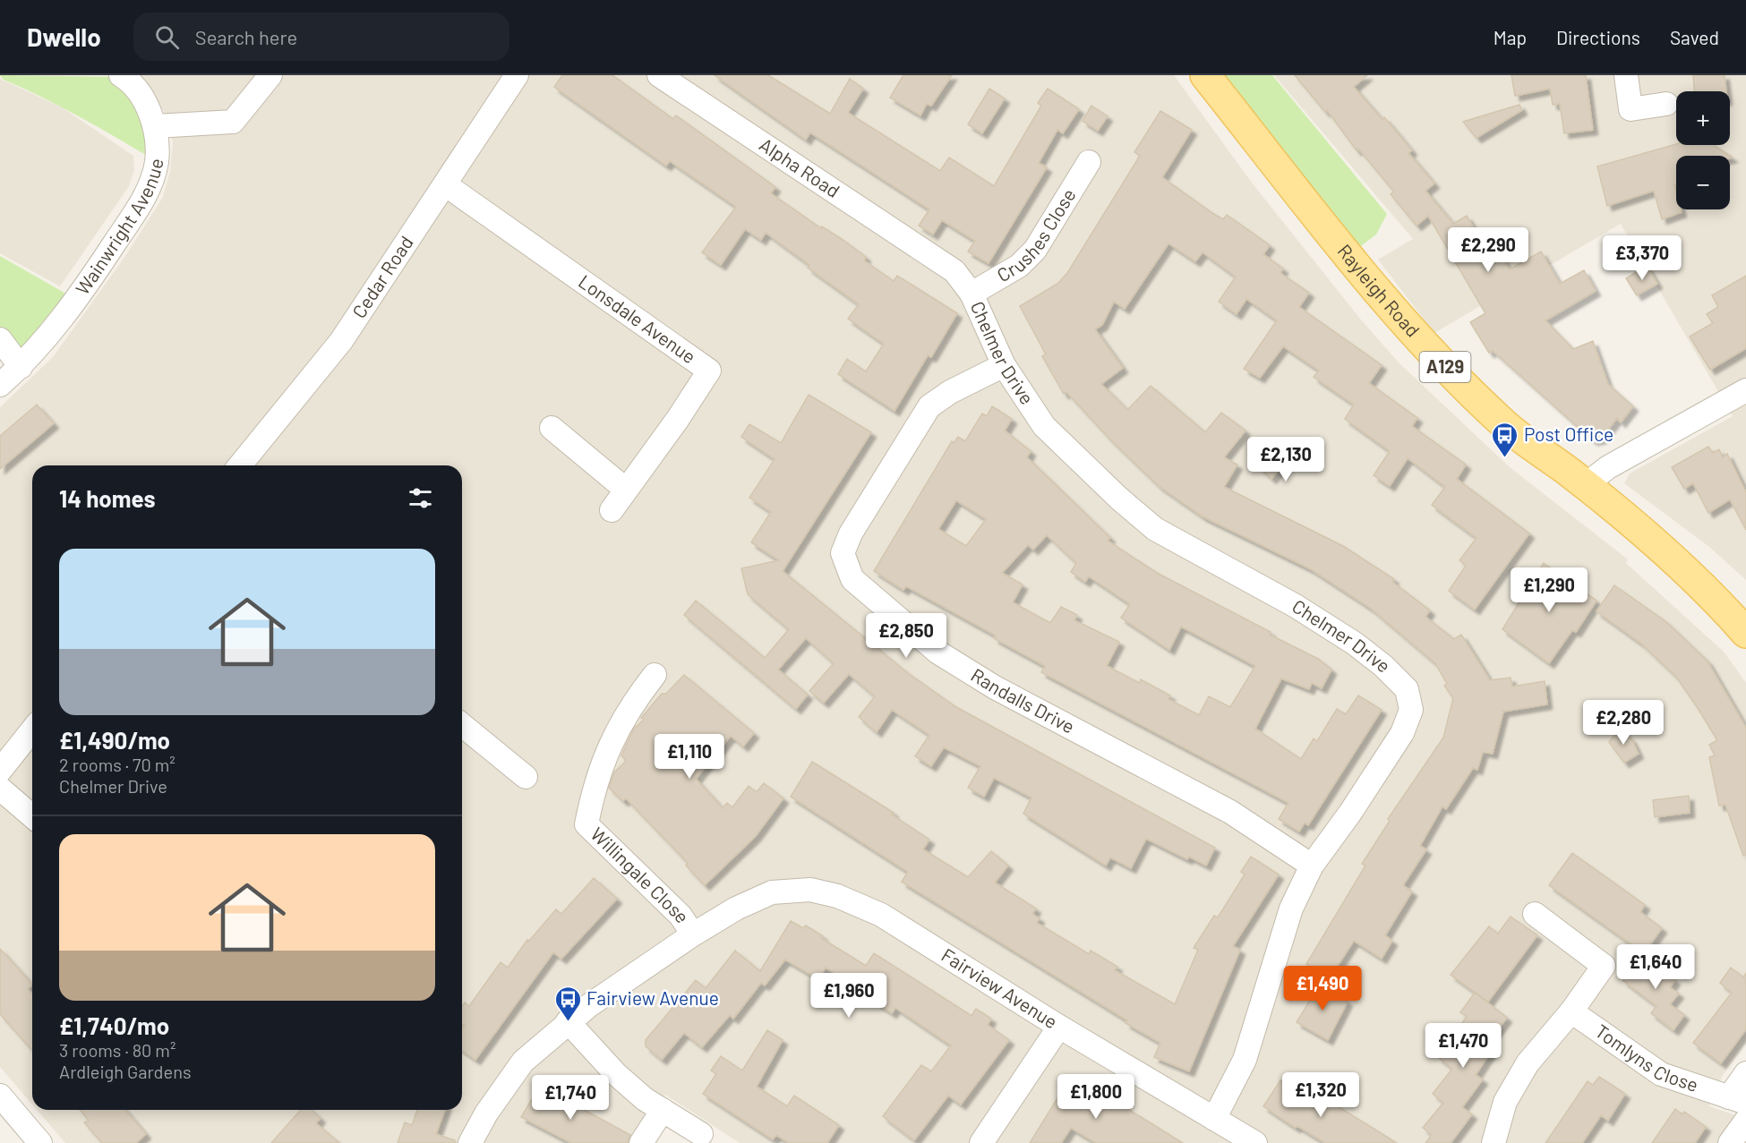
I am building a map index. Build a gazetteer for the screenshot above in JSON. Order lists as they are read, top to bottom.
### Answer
{
  "streets": {
    "main road": ["Rayleigh Road", "A129"],
    "street": [
      "Alpha Road",
      "Wainwright Avenue",
      "Crushes Close",
      "Cedar Road",
      "Lonsdale Avenue",
      "Chelmer Drive",
      "Randalls Drive",
      "Willingale Close",
      "Fairview Avenue",
      "Tomlyns Close"
    ]
  },
  "crossings": [
    ["Alpha Road", "Chelmer Drive"],
    ["Crushes Close", "Chelmer Drive"],
    ["Cedar Road", "Lonsdale Avenue"],
    ["Chelmer Drive", "Randalls Drive"],
    ["Chelmer Drive", "Fairview Avenue"],
    ["Willingale Close", "Fairview Avenue"]
  ],
  "places": {
    "bus stop": ["Post Office", "Fairview Avenue"]
  },
  "page": {
    "header": "Dwello",
    "search": "Search here",
    "nav": ["Map", "Directions", "Saved"],
    "map_buttons": ["+", "−"],
    "price": [
      "£2,290",
      "£3,370",
      "£2,130",
      "£1,290",
      "£2,850",
      "£2,280",
      "£1,110",
      "£1,640",
      "£1,490",
      "£1,960",
      "£1,470",
      "£1,320",
      "£1,800",
      "£1,740"
    ],
    "heading": "14 homes",
    "list": [
      {
        "name": "£1,490/mo",
        "note": "2 rooms · 70 m² · Chelmer Drive"
      },
      {
        "name": "£1,740/mo",
        "note": "3 rooms · 80 m² · Ardleigh Gardens"
      }
    ]
  }
}
